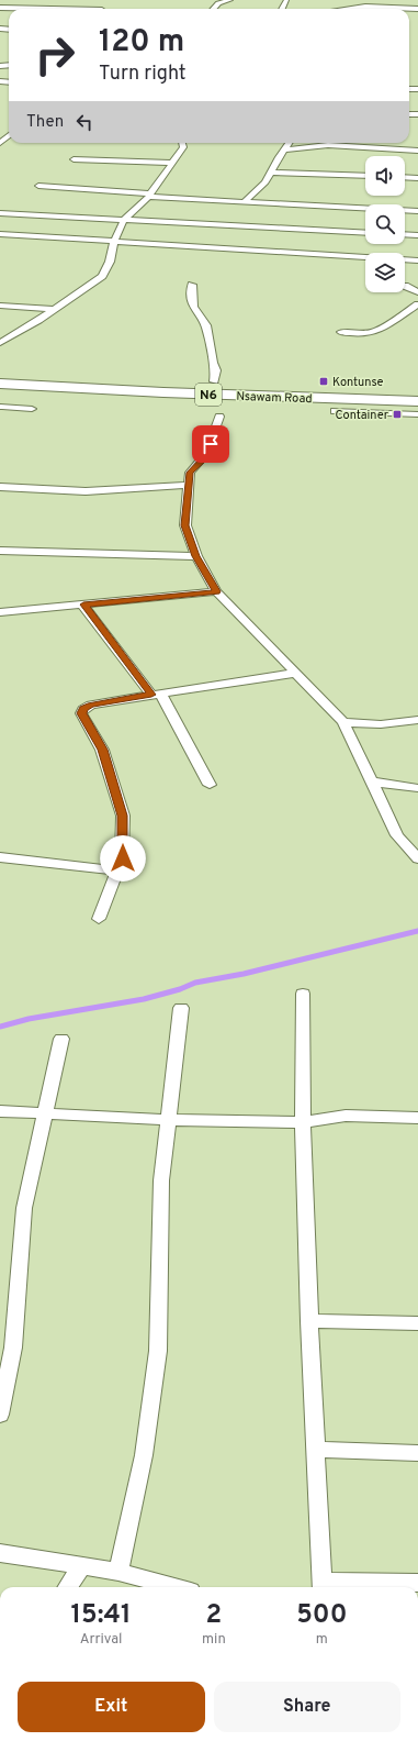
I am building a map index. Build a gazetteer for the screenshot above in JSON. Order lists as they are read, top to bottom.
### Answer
{
  "streets": {
    "highway": ["N6", "Nsawam Road"]
  },
  "places": {
    "transit": ["Kontunse", "Container"]
  },
  "page": {
    "turn": ["120 m", "Turn right"],
    "then": "Then",
    "eta": [
      "15:41",
      "Arrival",
      "2",
      "min",
      "500",
      "m"
    ],
    "buttons": ["Exit", "Share"]
  }
}
